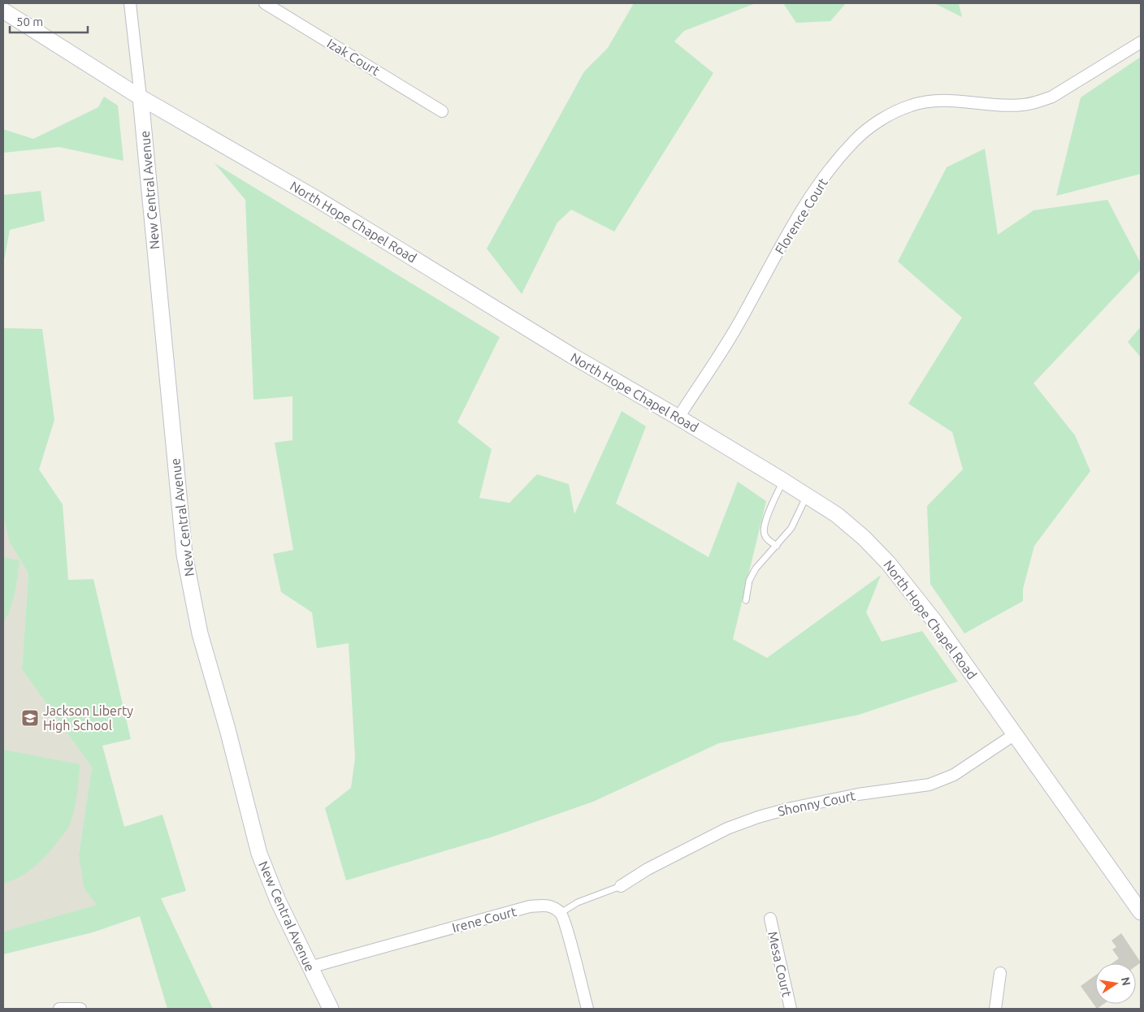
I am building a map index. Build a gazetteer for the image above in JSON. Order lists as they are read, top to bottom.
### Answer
{
  "streets": {
    "main road": ["New Central Avenue", "North Hope Chapel Road"],
    "street": [
      "Izak Court",
      "Florence Court",
      "Shonny Court",
      "Irene Court",
      "Mesa Court"
    ]
  },
  "crossings": [
    ["New Central Avenue", "North Hope Chapel Road"],
    ["New Central Avenue", "Irene Court"],
    ["Florence Court", "North Hope Chapel Road"],
    ["North Hope Chapel Road", "Shonny Court"]
  ],
  "places": {
    "school or university": ["Jackson Liberty High School"]
  },
  "scale_bar": "50 m",
  "north": "right"
}
